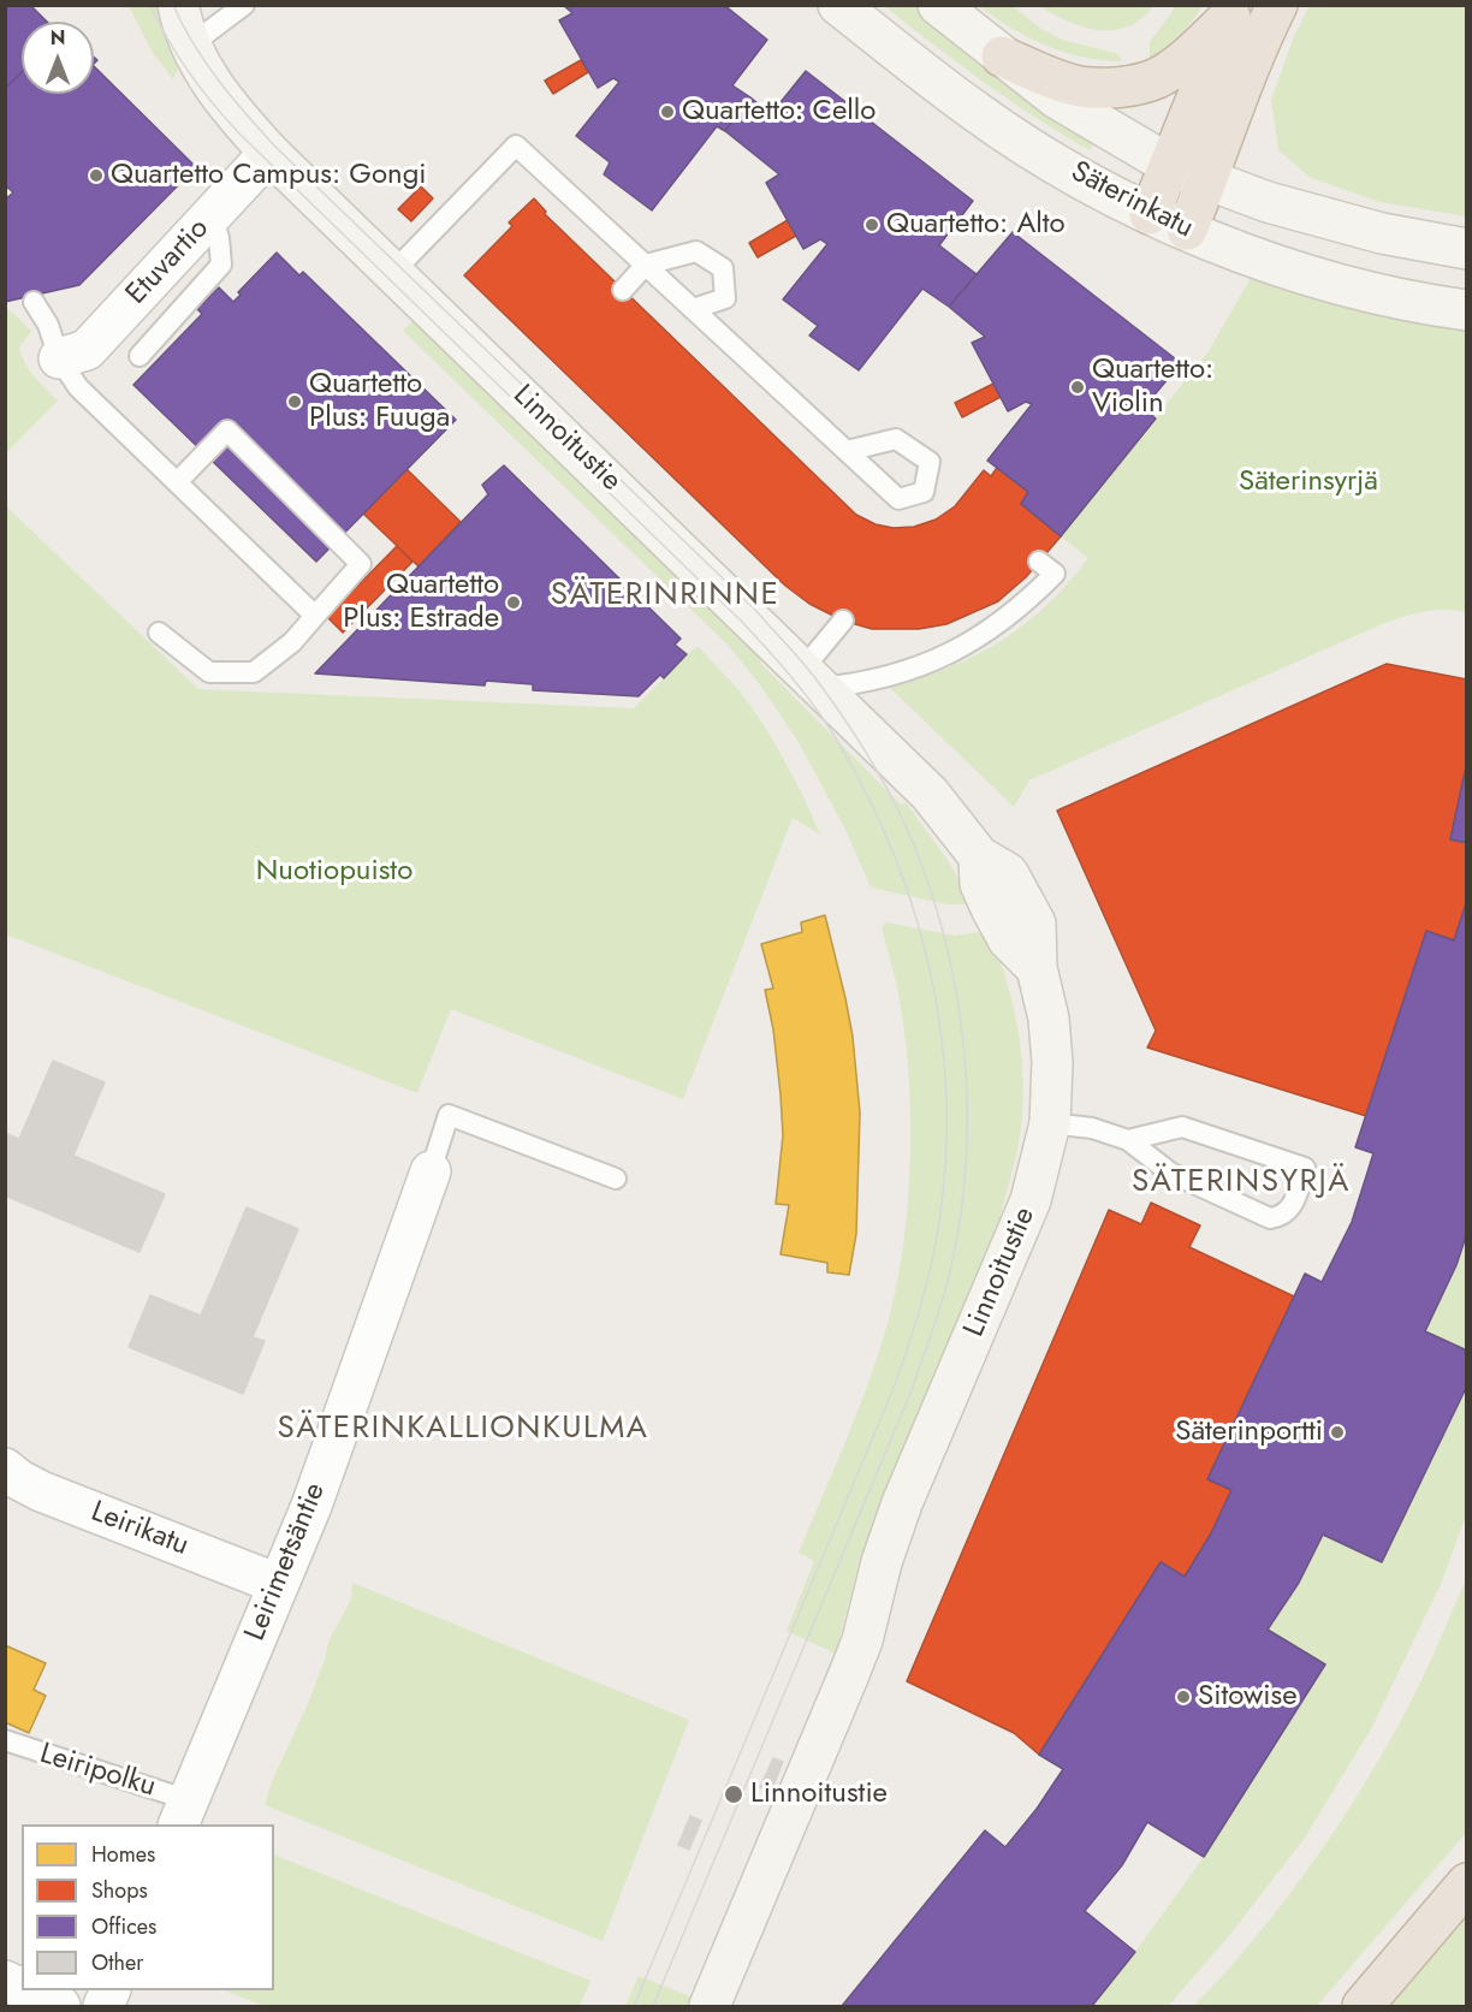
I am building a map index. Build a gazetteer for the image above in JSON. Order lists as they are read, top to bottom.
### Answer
{
  "streets": {
    "street": [
      "Säterinkatu",
      "Etuvartio",
      "Linnoitustie",
      "Leirikatu",
      "Leirimetsäntie"
    ],
    "lane": ["Leiripolku"]
  },
  "crossings": [
    ["Etuvartio", "Linnoitustie"],
    ["Leirikatu", "Leirimetsäntie"],
    ["Leirimetsäntie", "Leiripolku"]
  ],
  "districts": ["SÄTERINRINNE", "SÄTERINSYRJÄ", "SÄTERINKALLIONKULMA"],
  "parks": ["Säterinsyrjä", "Nuotiopuisto"],
  "places": [
    "Quartetto: Cello",
    "Quartetto Campus: Gongi",
    "Quartetto: Alto",
    "Quartetto: Violin",
    "Quartetto Plus: Fuuga",
    "Quartetto Plus: Estrade",
    "Säterinportti",
    "Sitowise",
    "Linnoitustie"
  ],
  "legend": [
    "Homes",
    "Shops",
    "Offices",
    "Other"
  ],
  "north": "top"
}
